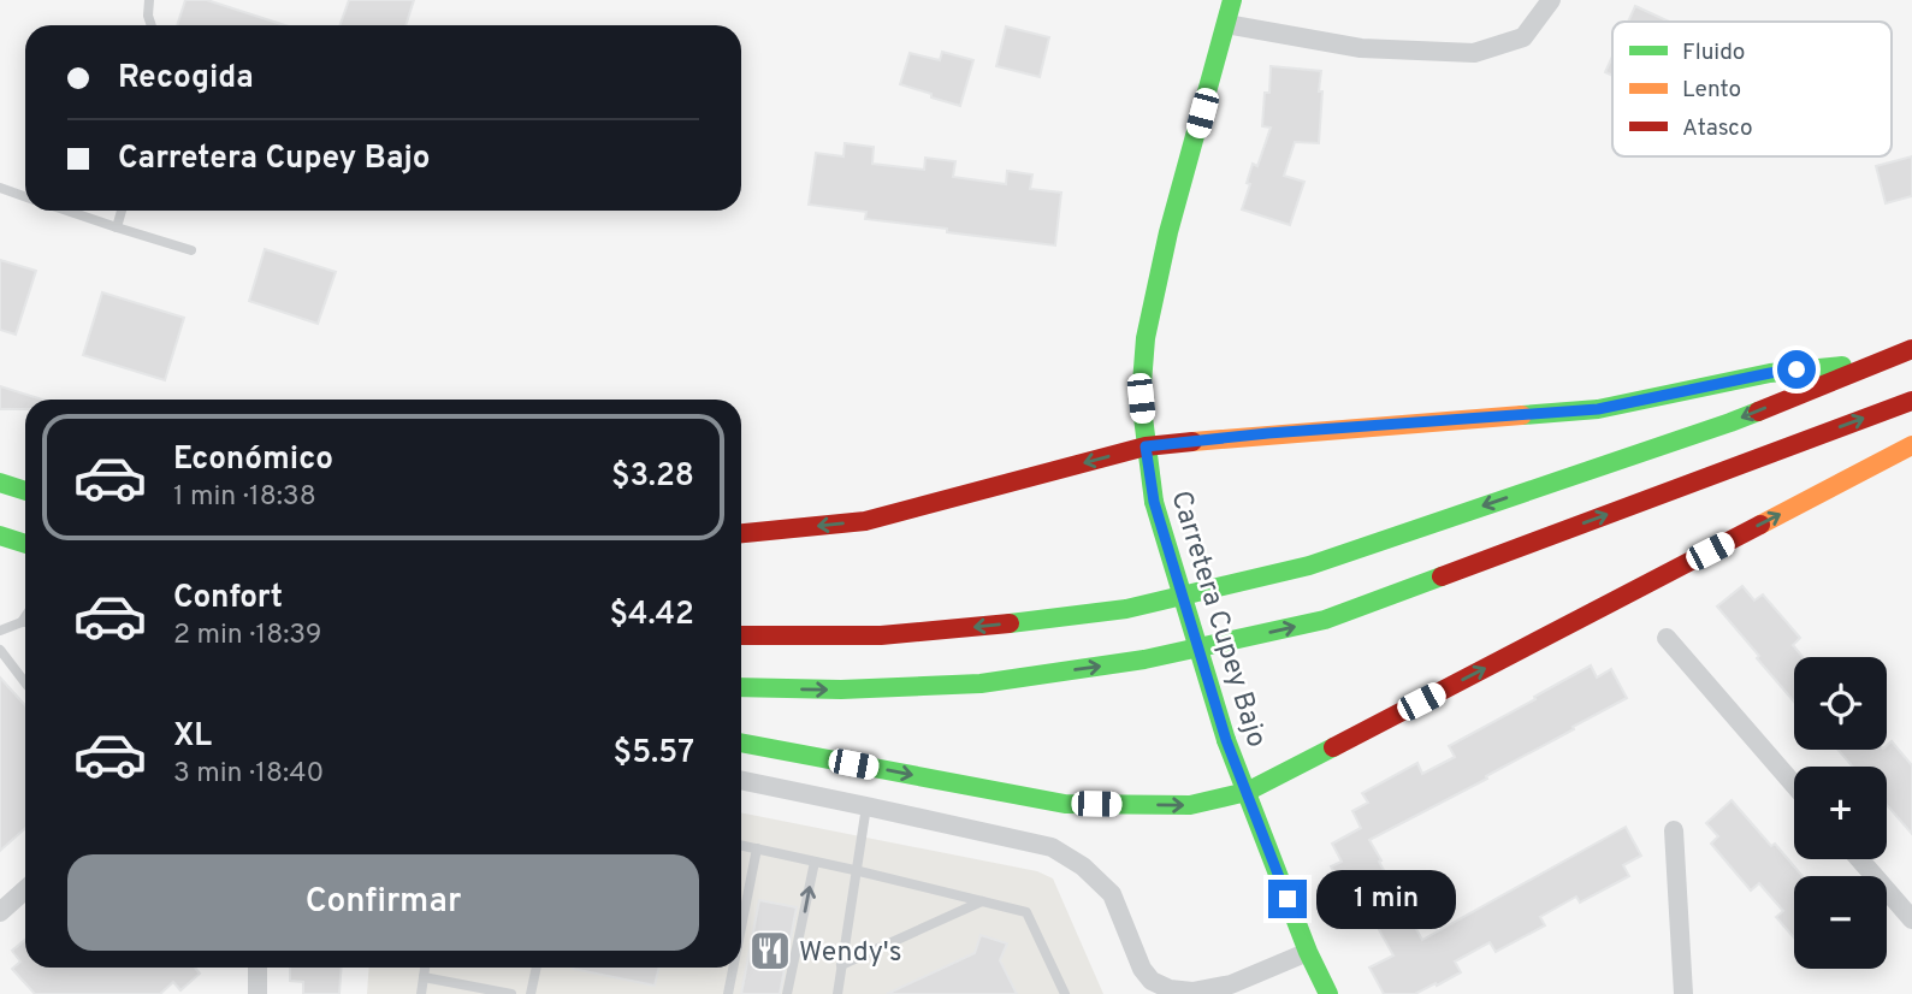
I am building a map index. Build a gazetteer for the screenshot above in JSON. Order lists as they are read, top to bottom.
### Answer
{
  "streets": {
    "main road": ["Carretera Cupey Bajo"]
  },
  "places": {
    "restaurant": ["Wendy's"]
  },
  "legend": ["Fluido", "Lento", "Atasco"],
  "page": {
    "banner": ["Recogida", "Carretera Cupey Bajo"],
    "list": [
      {
        "name": "Económico",
        "note": "1 min · 18:38",
        "value": "$3.28"
      },
      {
        "name": "Confort",
        "note": "2 min · 18:39",
        "value": "$4.42"
      },
      {
        "name": "XL",
        "note": "3 min · 18:40",
        "value": "$5.57"
      }
    ],
    "map_buttons": ["+", "−"],
    "buttons": "Confirmar",
    "bubble": "1 min"
  }
}
